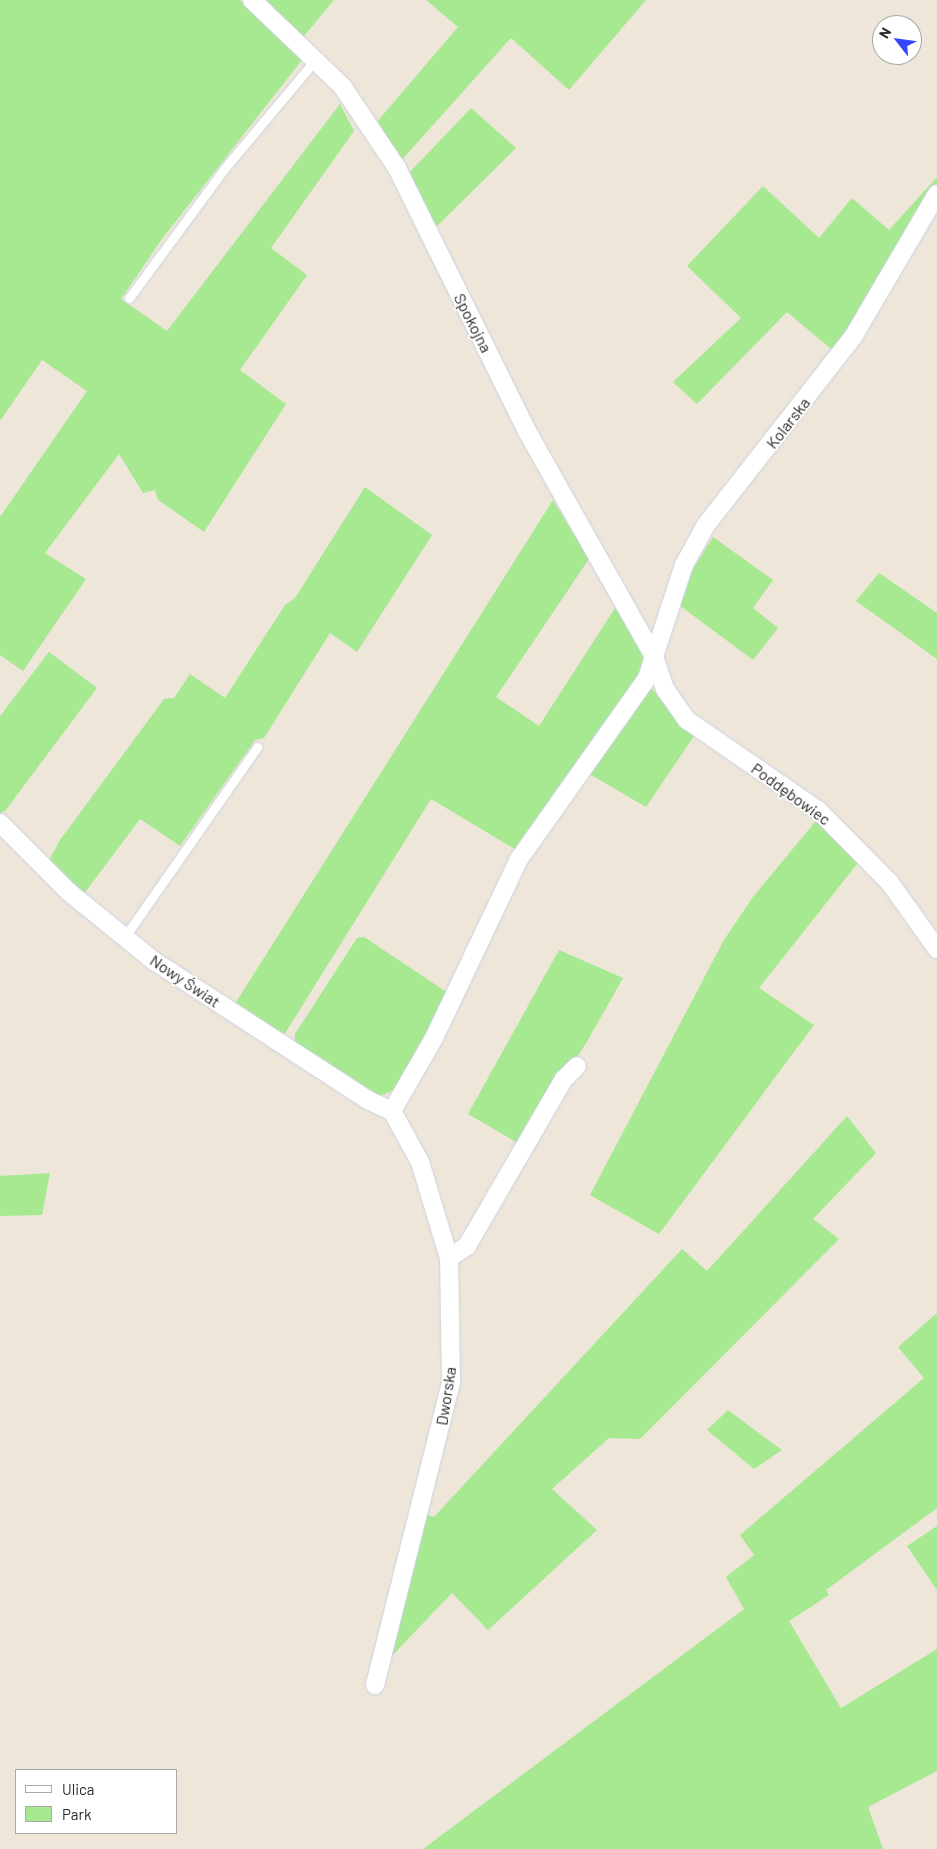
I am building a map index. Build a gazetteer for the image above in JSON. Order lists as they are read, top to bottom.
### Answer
{
  "streets": {
    "street": [
      "Spokojna",
      "Kolarska",
      "Poddębowiec",
      "Nowy Świat",
      "Dworska"
    ]
  },
  "crossings": [
    ["Spokojna", "Kolarska"],
    ["Spokojna", "Poddębowiec"],
    ["Kolarska", "Poddębowiec"],
    ["Kolarska", "Nowy Świat"],
    ["Kolarska", "Dworska"],
    ["Nowy Świat", "Dworska"]
  ],
  "legend": ["Ulica", "Park"],
  "north": "top left"
}
